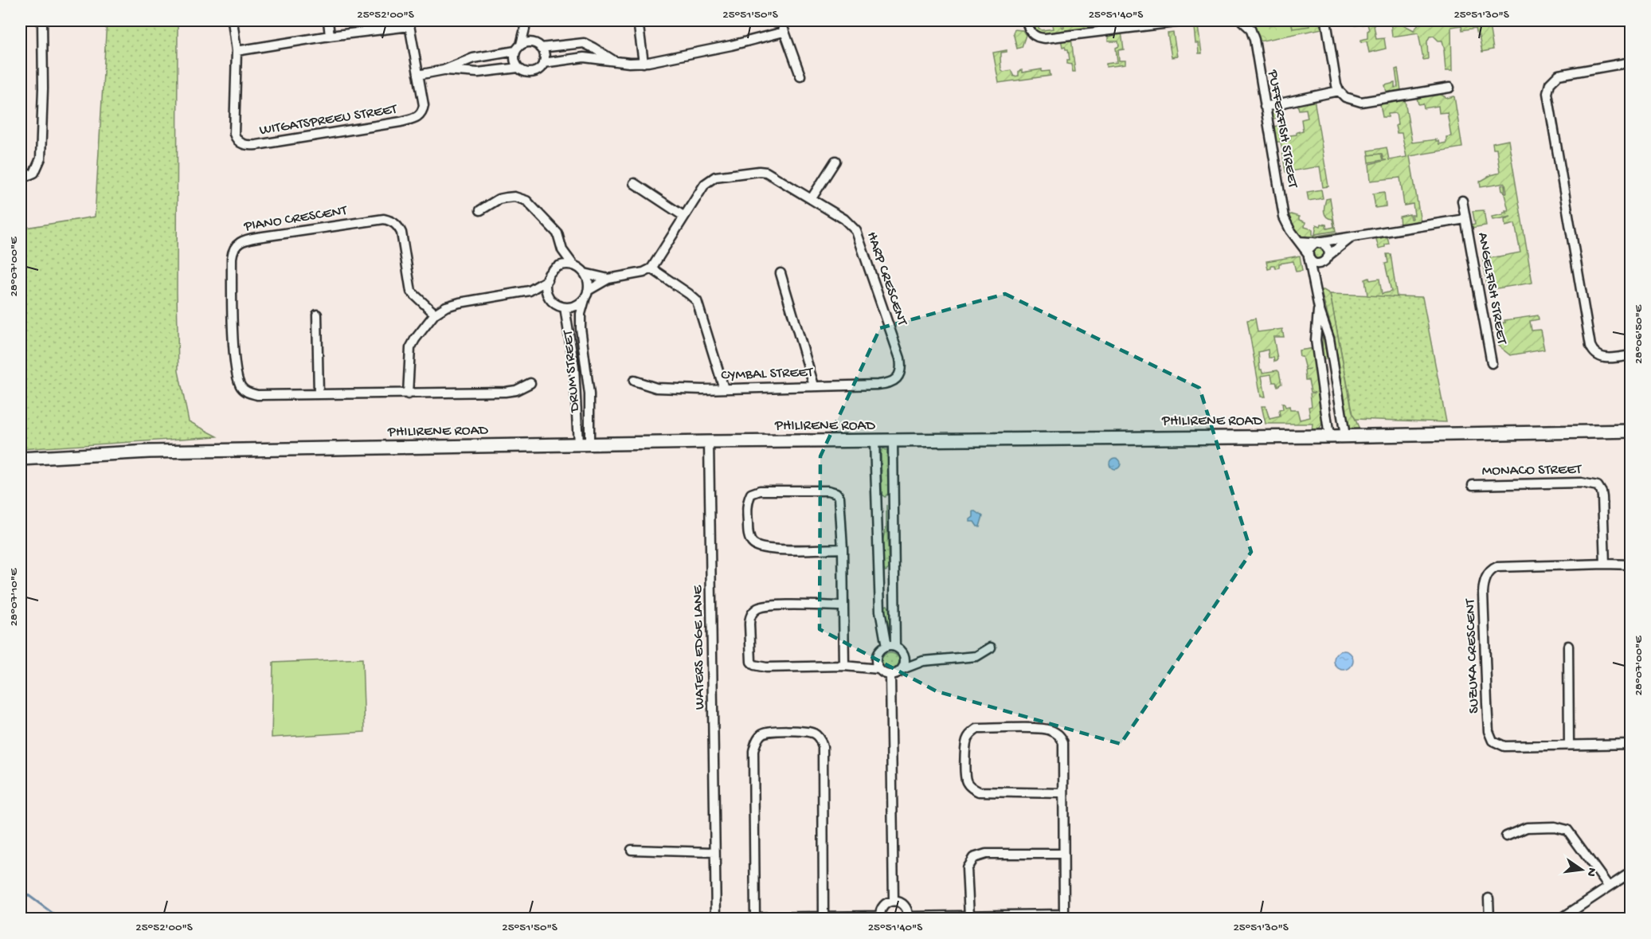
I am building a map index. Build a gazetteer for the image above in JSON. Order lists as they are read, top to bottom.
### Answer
{
  "streets": {
    "street": [
      "WITGATSPREEU STREET",
      "PUFFERFISH STREET",
      "PIANO CRESCENT",
      "HARP CRESCENT",
      "ANGELFISH STREET",
      "DRUM STREET",
      "CYMBAL STREET",
      "PHILIRENE ROAD",
      "MONACO STREET",
      "WATERS EDGE LANE",
      "SUZUKA CRESCENT"
    ]
  },
  "crossings": [
    ["PUFFERFISH STREET", "ANGELFISH STREET"],
    ["PUFFERFISH STREET", "PHILIRENE ROAD"],
    ["HARP CRESCENT", "CYMBAL STREET"],
    ["DRUM STREET", "PHILIRENE ROAD"],
    ["PHILIRENE ROAD", "WATERS EDGE LANE"],
    ["MONACO STREET", "SUZUKA CRESCENT"]
  ],
  "north": "right",
  "coordinates": [
    "25°52'00\"S",
    "25°51'50\"S",
    "25°51'40\"S",
    "25°51'30\"S",
    "28°07'00\"E",
    "28°06'50\"E",
    "28°07'10\"E"
  ]
}
